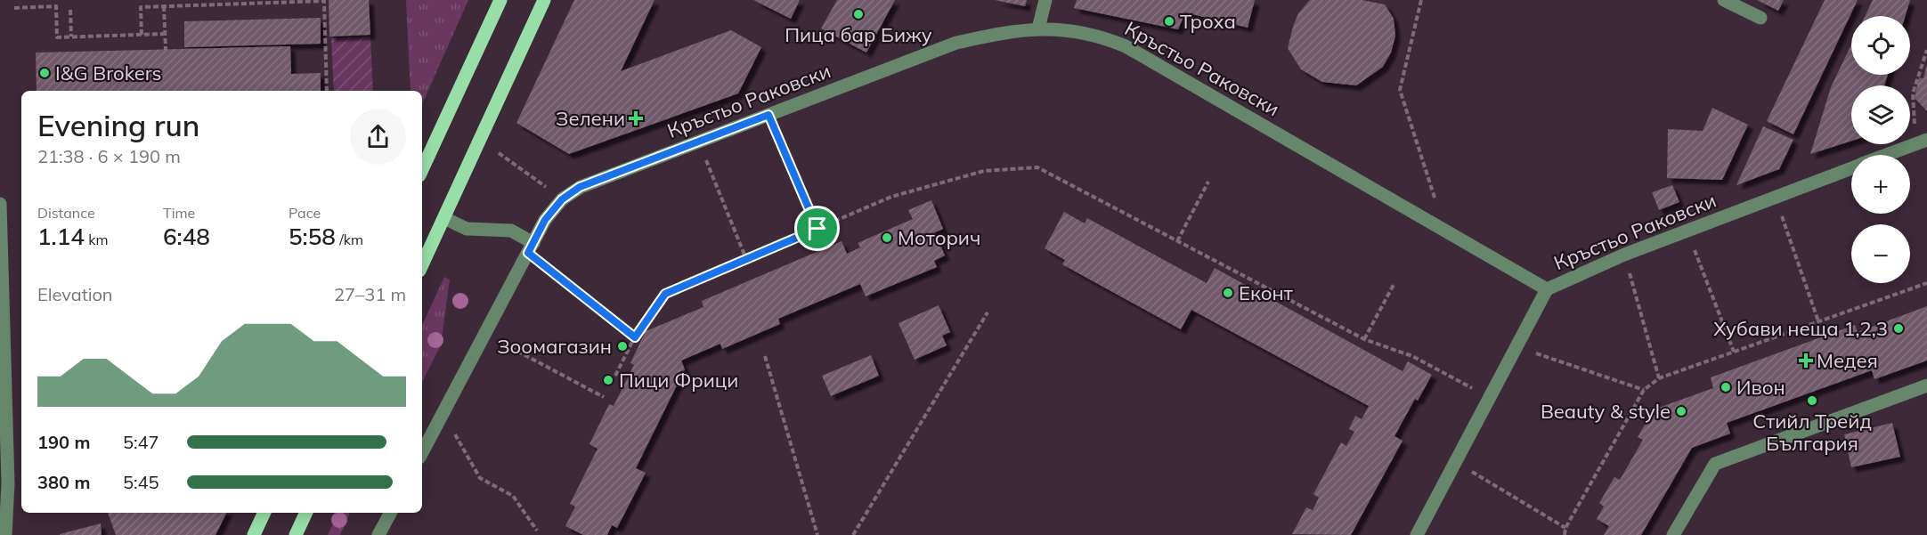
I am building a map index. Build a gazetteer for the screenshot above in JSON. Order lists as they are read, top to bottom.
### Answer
{
  "streets": {
    "street": ["Кръстьо Раковски"]
  },
  "places": {
    "other": [
      "Пица бар Бижу",
      "Троха",
      "I&G Brokers",
      "Моторич",
      "Еконт",
      "Хубави неща 1,2,3",
      "Зоомагазин",
      "Пици Фрици",
      "Ивон",
      "Стийл Трейд България",
      "Beauty & style"
    ],
    "health": ["Зелени", "Медея"]
  },
  "page": {
    "map_buttons": ["+", "−"],
    "heading": ["Evening run", "21:38 · 6 × 190 m"],
    "stats": [
      ["Distance", "1.14 km"],
      ["Time", "6:48"],
      ["Pace", "5:58 /km"]
    ],
    "chart": ["Elevation", "27–31 m"],
    "list": [
      {
        "name": "190 m",
        "note": "5:47"
      },
      {
        "name": "380 m",
        "note": "5:45"
      }
    ]
  }
}
